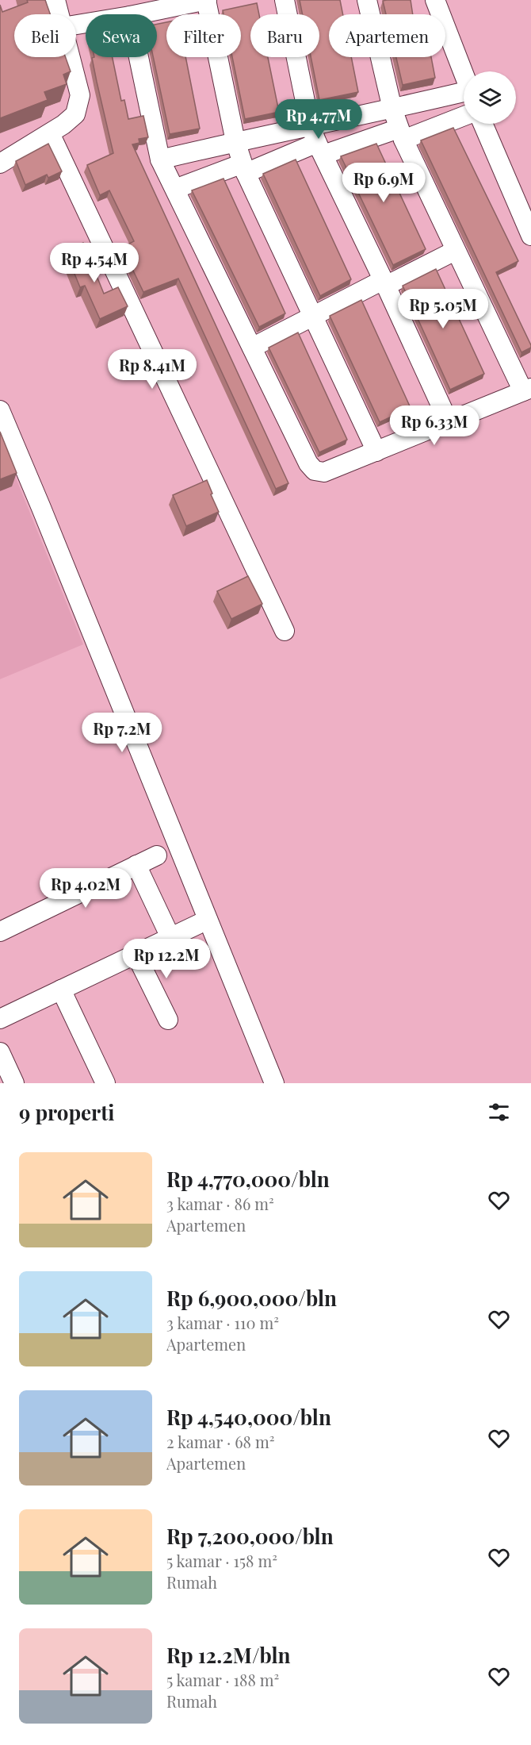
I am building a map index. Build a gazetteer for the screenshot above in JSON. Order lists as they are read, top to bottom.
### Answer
{
  "page": {
    "chip": [
      "Beli",
      "Sewa",
      "Filter",
      "Baru",
      "Apartemen"
    ],
    "price": [
      "Rp 4.77M",
      "Rp 6.9M",
      "Rp 4.54M",
      "Rp 5.05M",
      "Rp 8.41M",
      "Rp 6.33M",
      "Rp 7.2M",
      "Rp 4.02M",
      "Rp 12.2M"
    ],
    "heading": "9 properti",
    "list": [
      {
        "name": "Rp 4,770,000/bln",
        "note": "3 kamar · 86 m² · Apartemen"
      },
      {
        "name": "Rp 6,900,000/bln",
        "note": "3 kamar · 110 m² · Apartemen"
      },
      {
        "name": "Rp 4,540,000/bln",
        "note": "2 kamar · 68 m² · Apartemen"
      },
      {
        "name": "Rp 7,200,000/bln",
        "note": "5 kamar · 158 m² · Rumah"
      },
      {
        "name": "Rp 12.2M/bln",
        "note": "5 kamar · 188 m² · Rumah"
      }
    ]
  }
}
